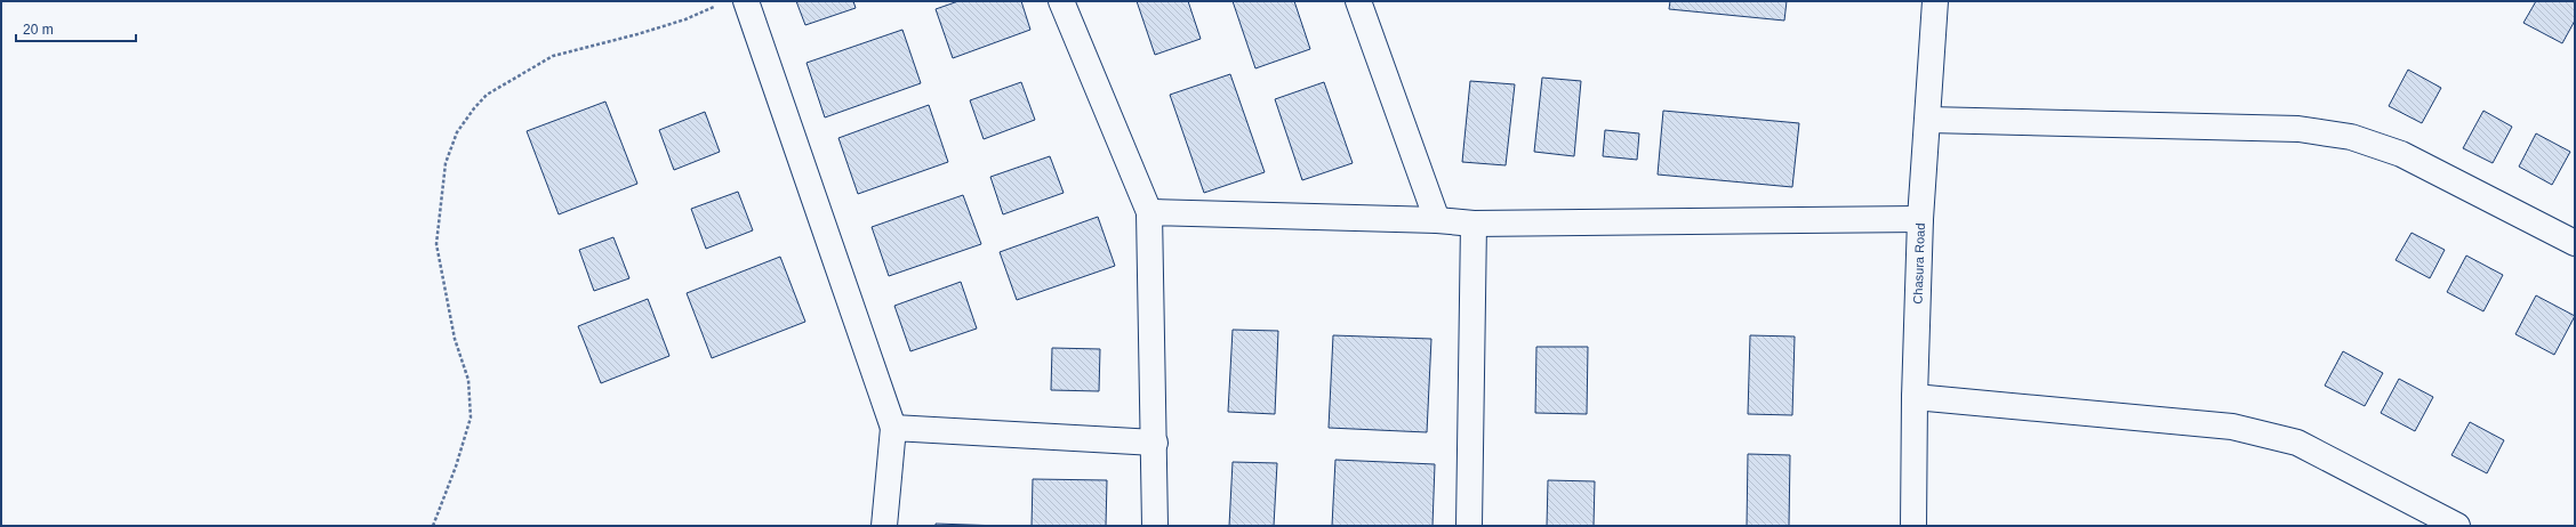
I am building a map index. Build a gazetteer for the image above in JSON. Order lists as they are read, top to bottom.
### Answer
{
  "streets": {
    "street": ["Chasura Road"]
  },
  "scale_bar": "20 m"
}
